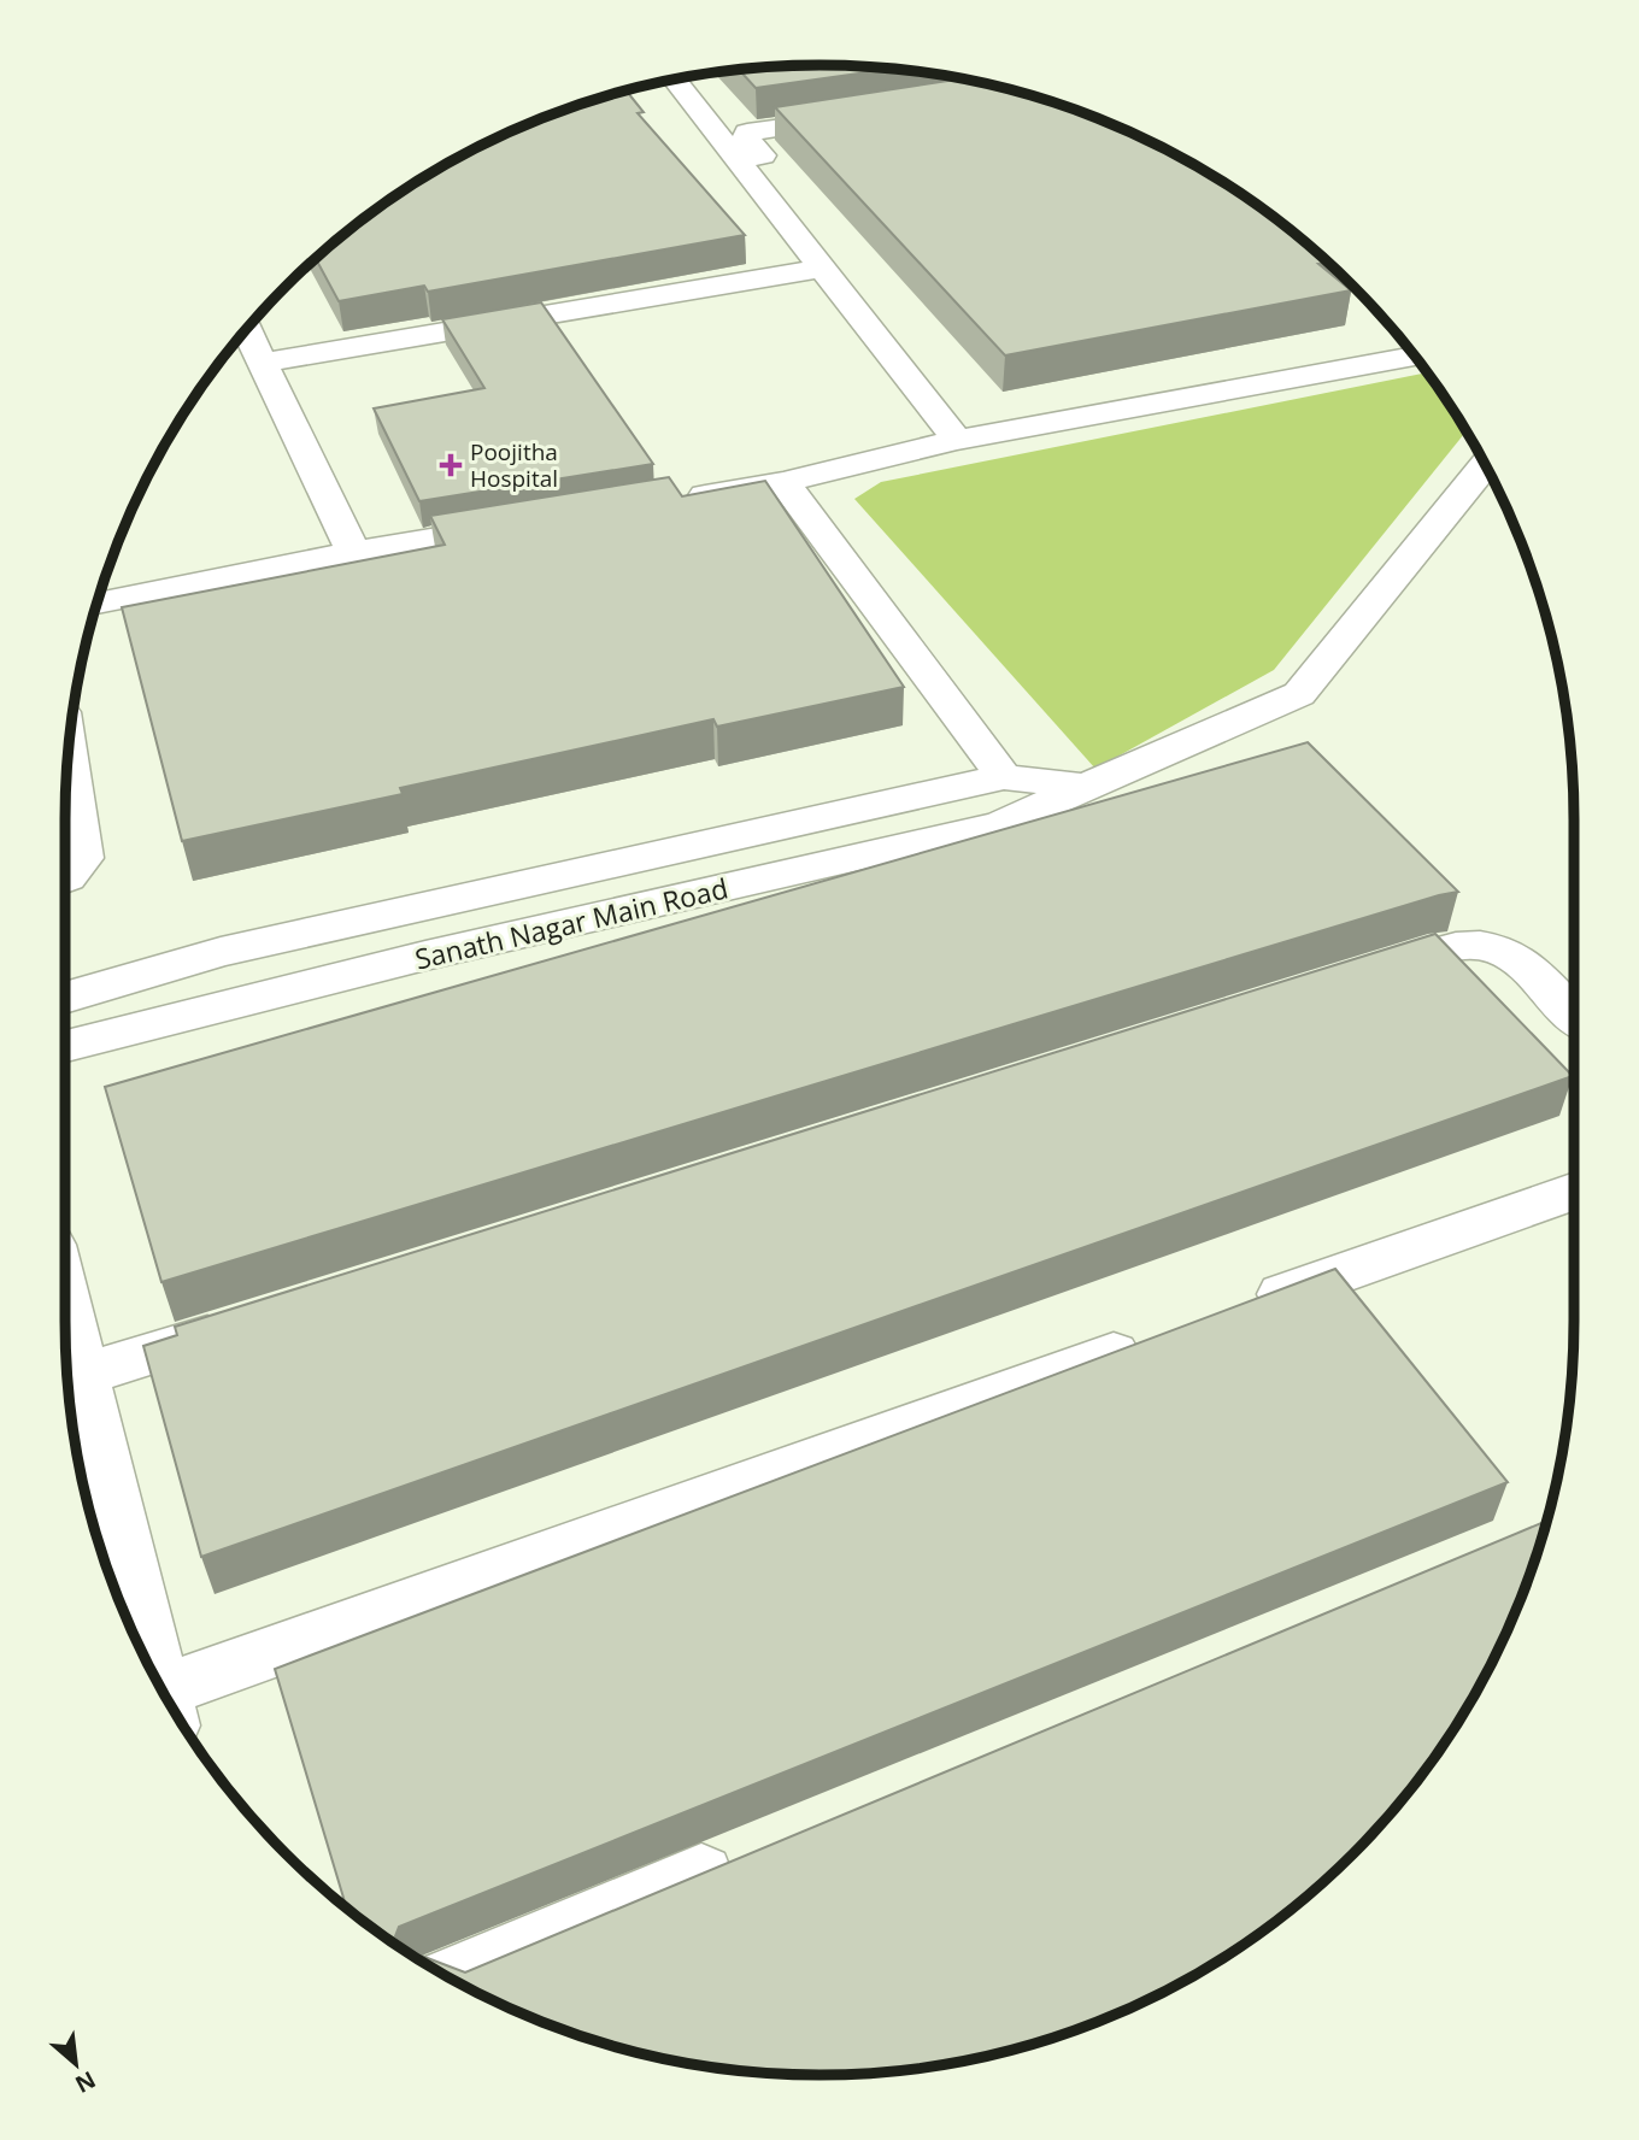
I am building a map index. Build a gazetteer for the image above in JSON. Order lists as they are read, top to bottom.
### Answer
{
  "streets": {
    "street": ["Sanath Nagar Main Road"]
  },
  "places": {
    "health": ["Poojitha Hospital"]
  },
  "north": "bottom right"
}
